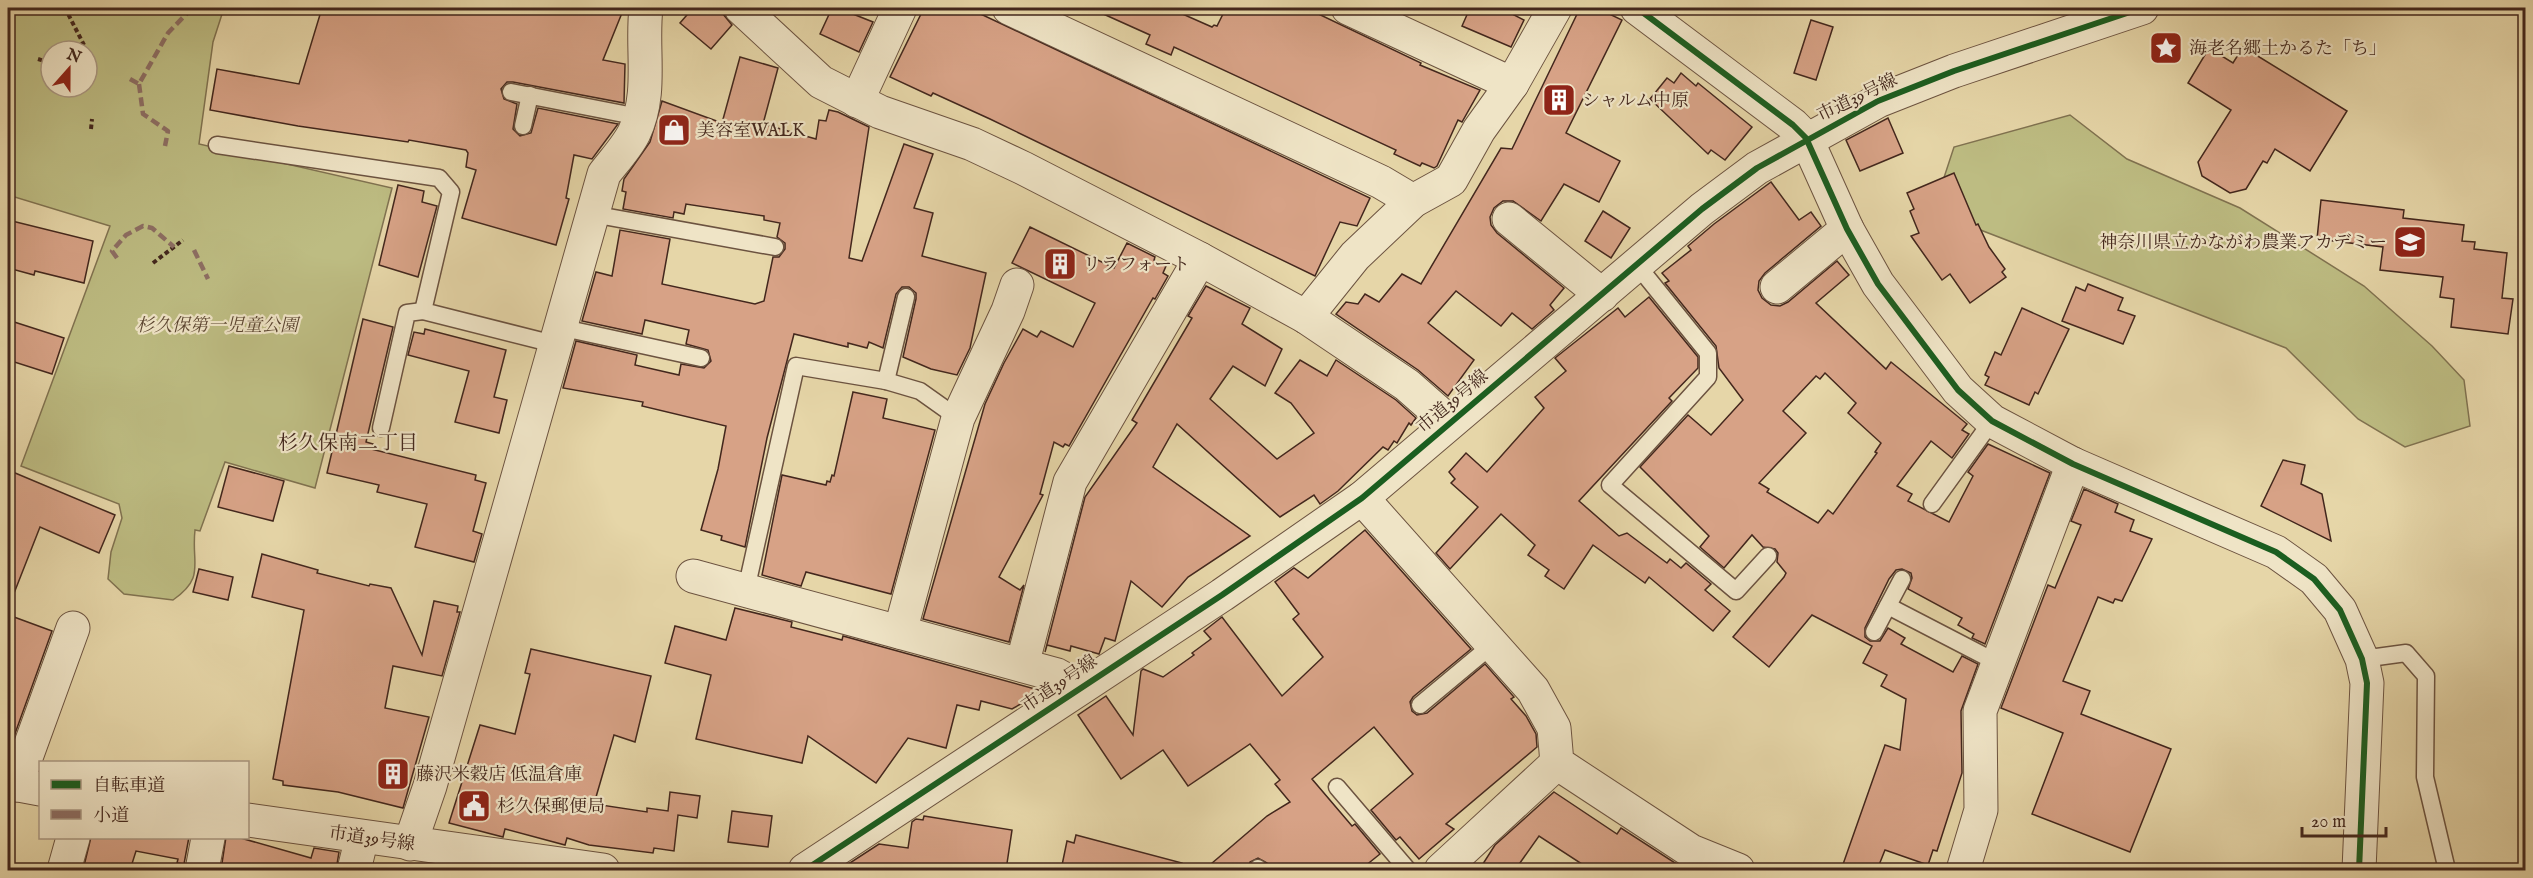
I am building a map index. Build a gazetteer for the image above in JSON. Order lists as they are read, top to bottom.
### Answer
{
  "streets": {
    "street": ["市道39号線"]
  },
  "districts": ["杉久保南二丁目"],
  "parks": ["杉久保第一児童公園"],
  "places": {
    "place": ["海老名郷土かるた「ち」"],
    "building": ["シャルム中原", "リラフォート", "藤沢米穀店 低温倉庫"],
    "shop": ["美容室WALK"],
    "school or university": ["神奈川県立かながわ農業アカデミー"],
    "public building": ["杉久保郵便局"]
  },
  "legend": ["自転車道", "小道"],
  "scale_bar": "20 m",
  "north": "top"
}
